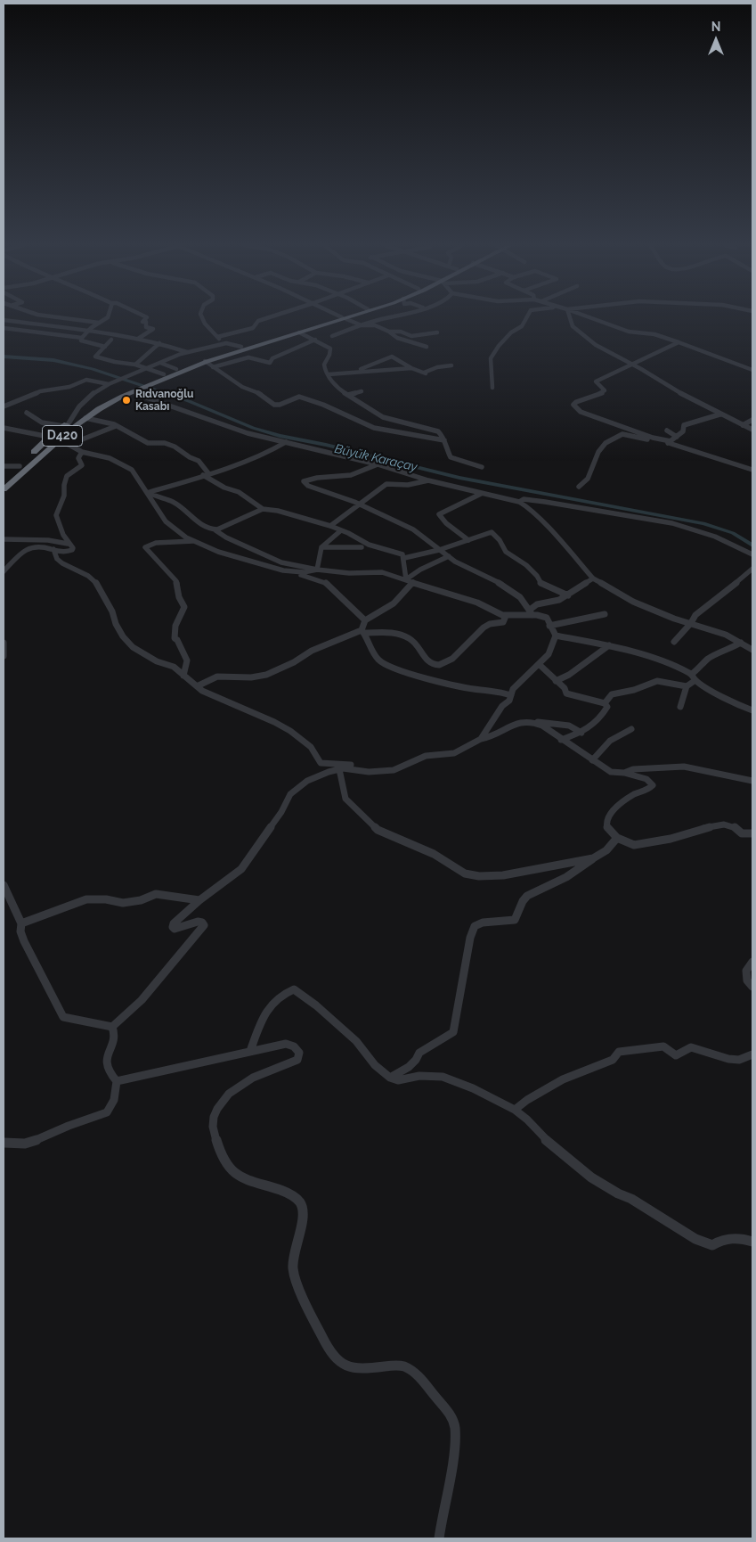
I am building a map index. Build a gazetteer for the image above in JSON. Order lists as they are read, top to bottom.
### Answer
{
  "streets": {
    "highway": ["D420"]
  },
  "water": ["Büyük Karaçay"],
  "places": ["Rıdvanoğlu Kasabı"],
  "north": "top"
}
